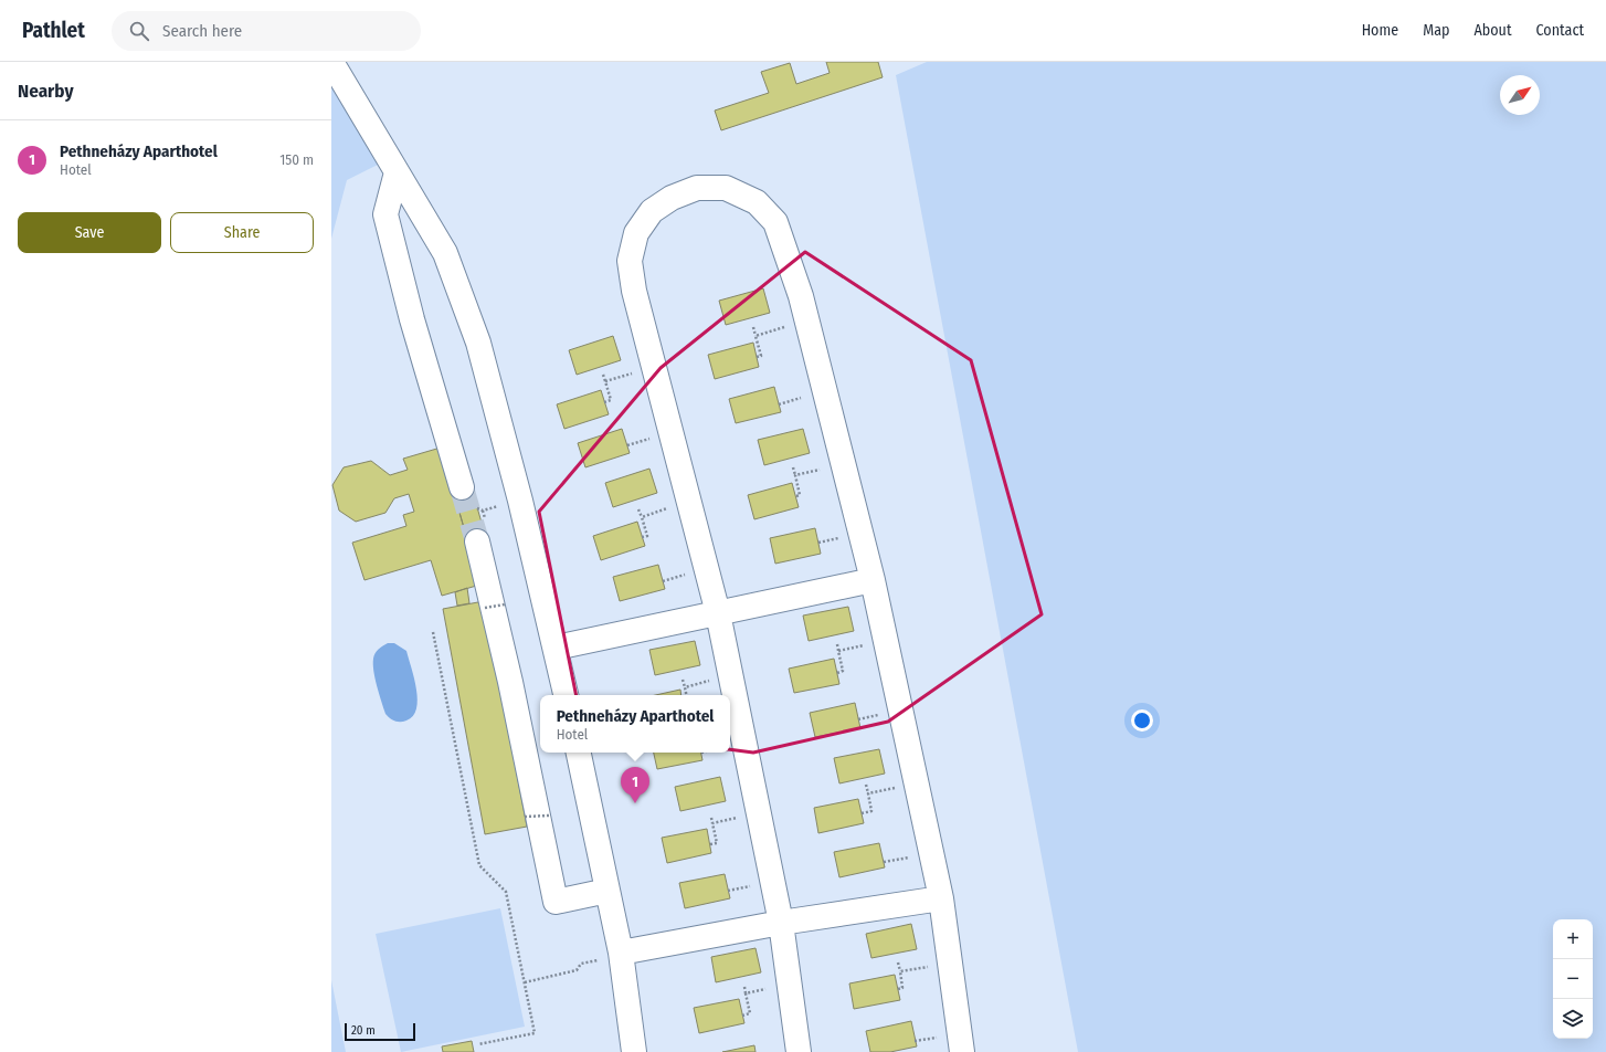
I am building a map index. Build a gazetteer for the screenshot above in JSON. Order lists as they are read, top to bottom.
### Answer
{
  "scale_bar": "20 m",
  "north": "top right",
  "page": {
    "header": "Pathlet",
    "search": "Search here",
    "nav": [
      "Home",
      "Map",
      "About",
      "Contact"
    ],
    "heading": "Nearby",
    "list": [
      {
        "mark": "1",
        "name": "Pethneházy Aparthotel",
        "note": "Hotel",
        "value": "150 m"
      }
    ],
    "buttons": ["Save", "Share"],
    "popup": ["Pethneházy Aparthotel", "Hotel"],
    "pins": "1",
    "map_buttons": ["+", "−"],
    "scale": "20 m"
  }
}
